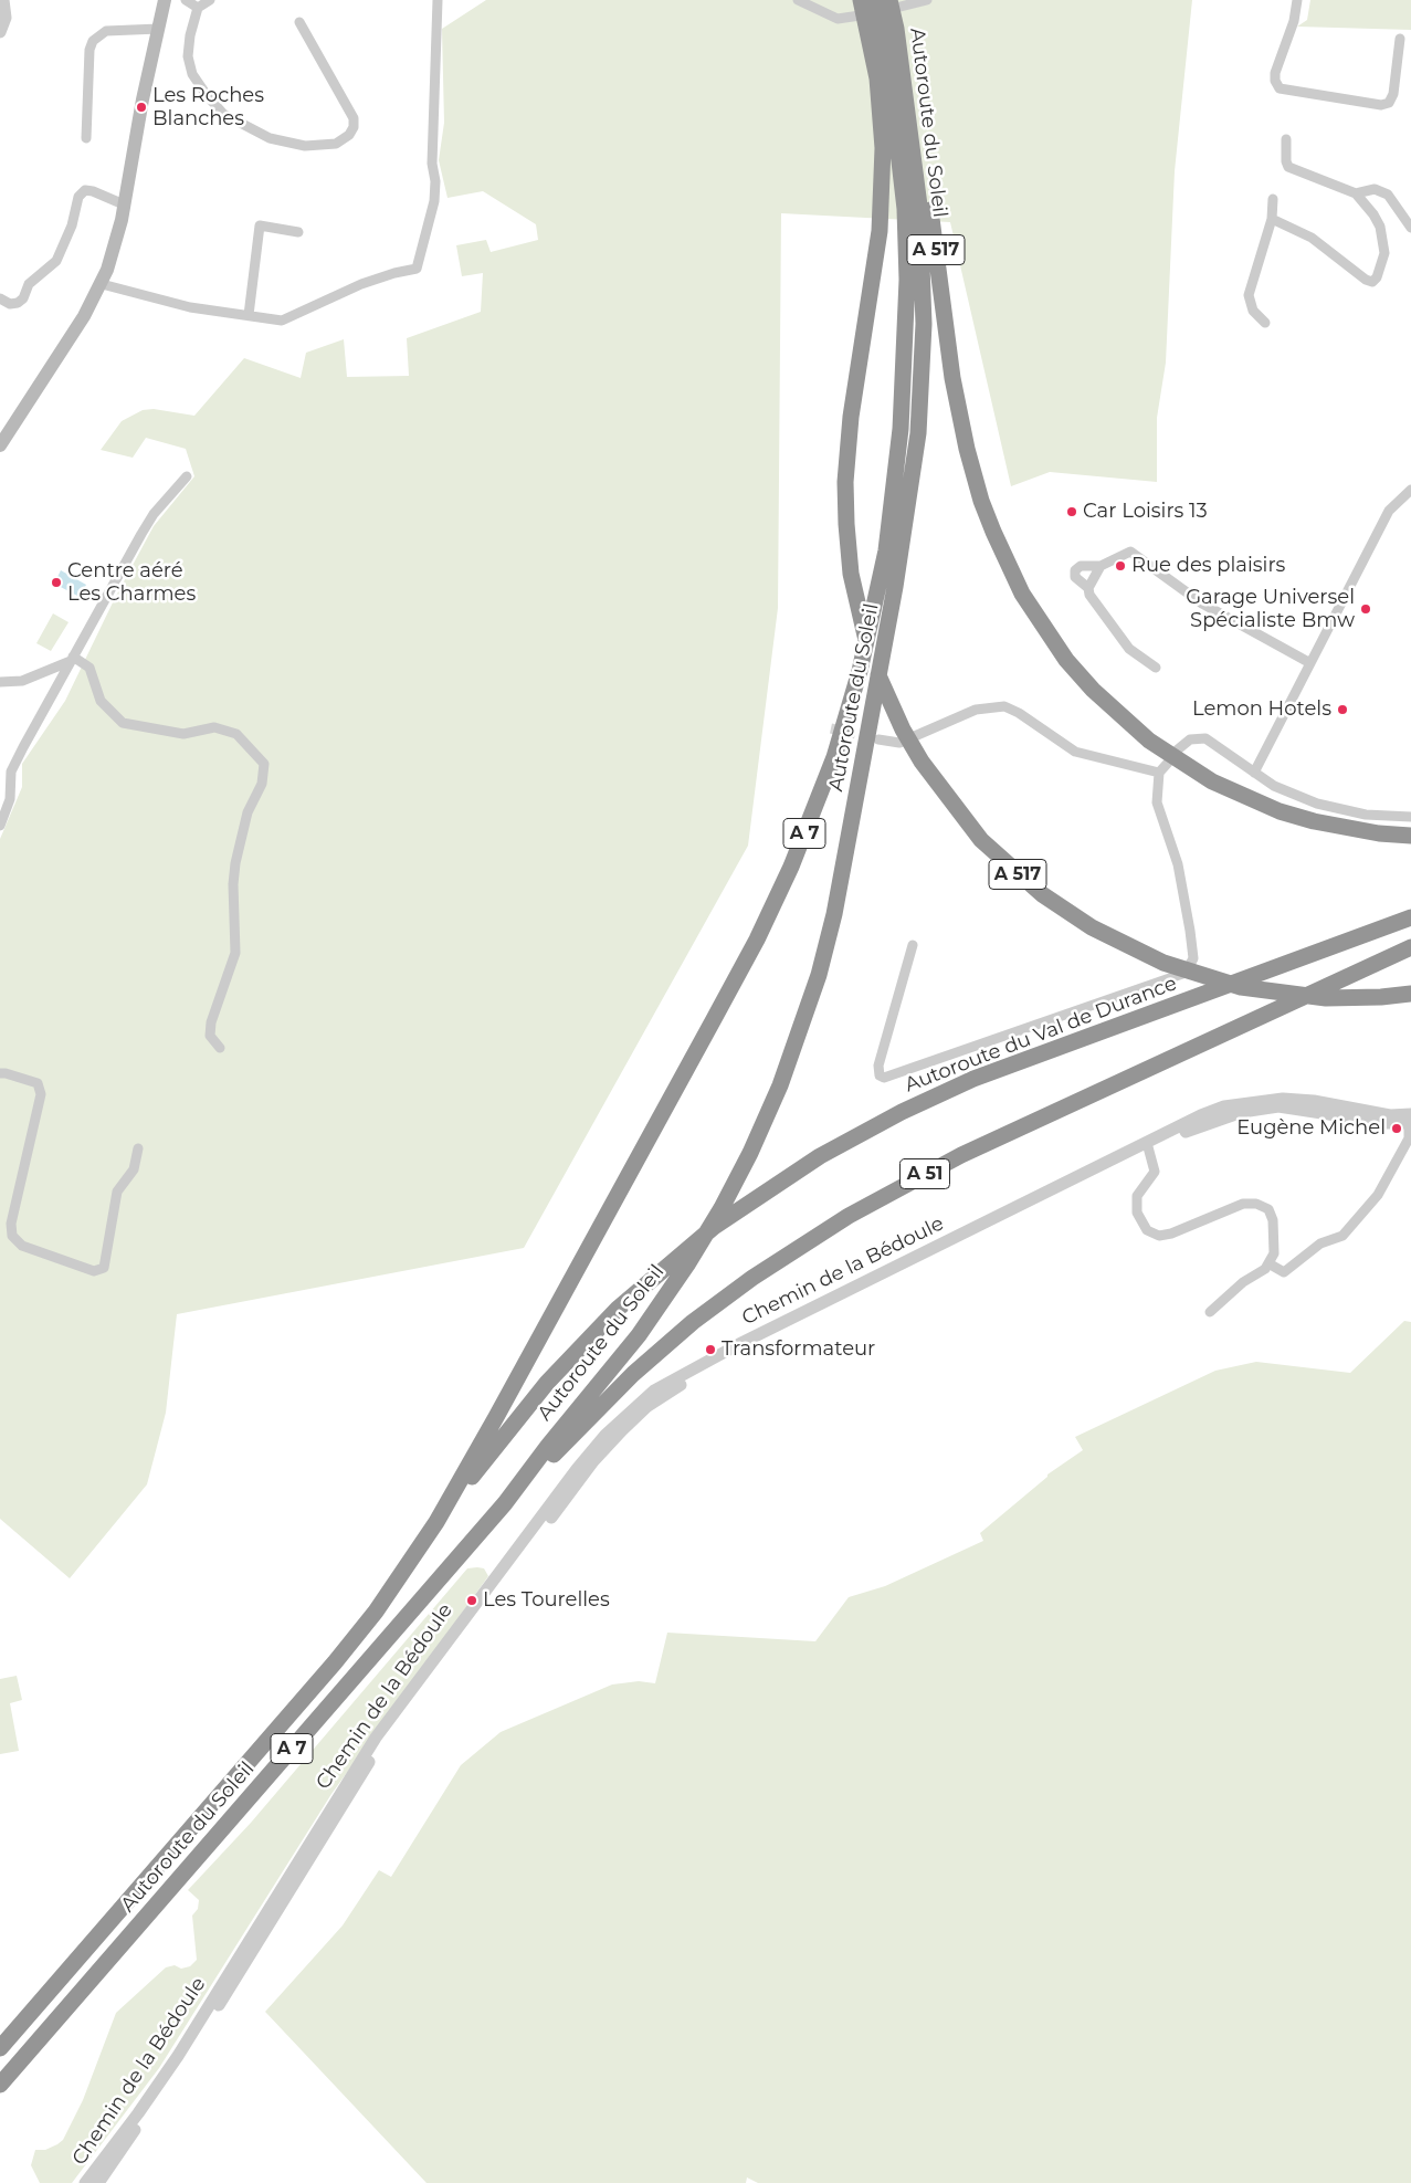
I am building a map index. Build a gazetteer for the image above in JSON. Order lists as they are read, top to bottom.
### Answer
{
  "streets": {
    "highway": [
      "Autoroute du Soleil",
      "A 517",
      "A 7",
      "Autoroute du Val de Durance",
      "A 51"
    ],
    "street": ["Chemin de la Bédoule"]
  },
  "crossings": [
    ["Autoroute du Soleil", "A 517"],
    ["Autoroute du Soleil", "Autoroute du Val de Durance"],
    ["Autoroute du Soleil", "A 51"]
  ],
  "places": [
    "Les Roches Blanches",
    "Car Loisirs 13",
    "Rue des plaisirs",
    "Centre aéré Les Charmes",
    "Garage Universel Spécialiste Bmw",
    "Lemon Hotels",
    "Eugène Michel",
    "Transformateur",
    "Les Tourelles"
  ]
}
